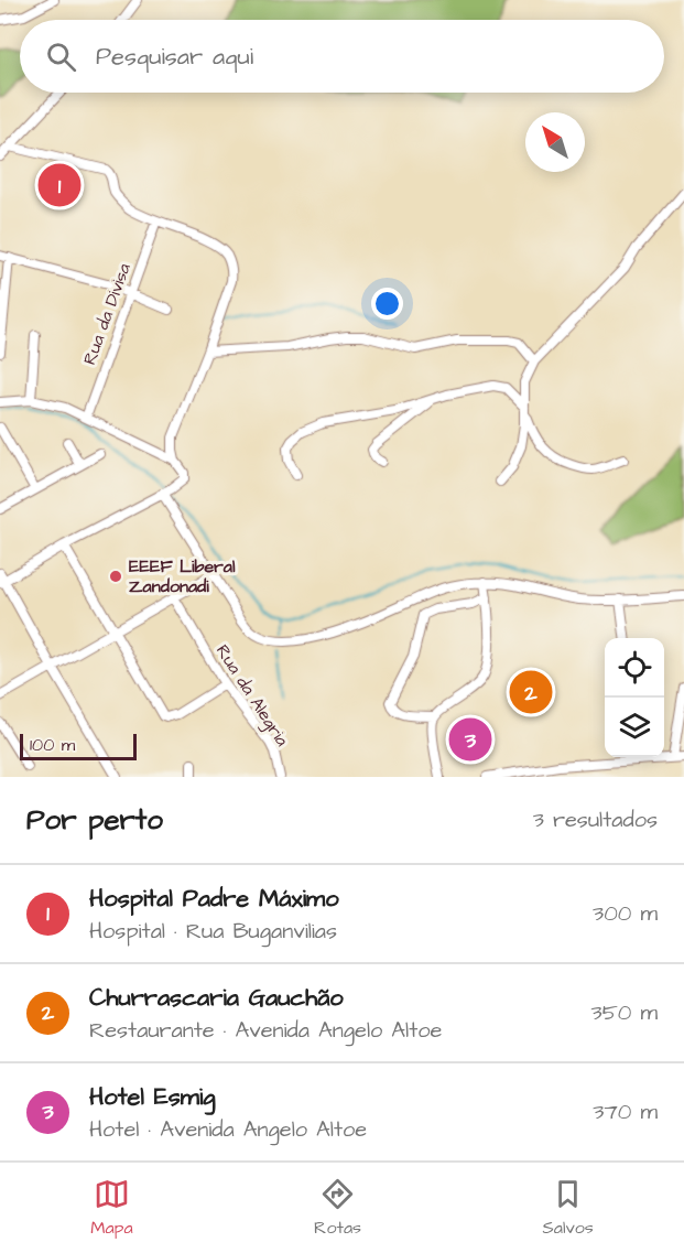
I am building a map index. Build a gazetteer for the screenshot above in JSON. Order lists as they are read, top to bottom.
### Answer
{
  "streets": {
    "street": ["Rua da Divisa", "Rua da Alegria"]
  },
  "places": ["EEEF Liberal Zandonadi"],
  "scale_bar": "100 m",
  "north": "top left",
  "page": {
    "search": "Pesquisar aqui",
    "pins": ["1", "2", "3"],
    "scale": "100 m",
    "heading": ["Por perto", "3 resultados"],
    "list": [
      {
        "mark": "1",
        "name": "Hospital Padre Máximo",
        "note": "Hospital · Rua Buganvilias",
        "value": "300 m"
      },
      {
        "mark": "2",
        "name": "Churrascaria Gauchão",
        "note": "Restaurante · Avenida Angelo Altoe",
        "value": "350 m"
      },
      {
        "mark": "3",
        "name": "Hotel Esmig",
        "note": "Hotel · Avenida Angelo Altoe",
        "value": "370 m"
      }
    ],
    "nav": ["Mapa", "Rotas", "Salvos"]
  }
}
